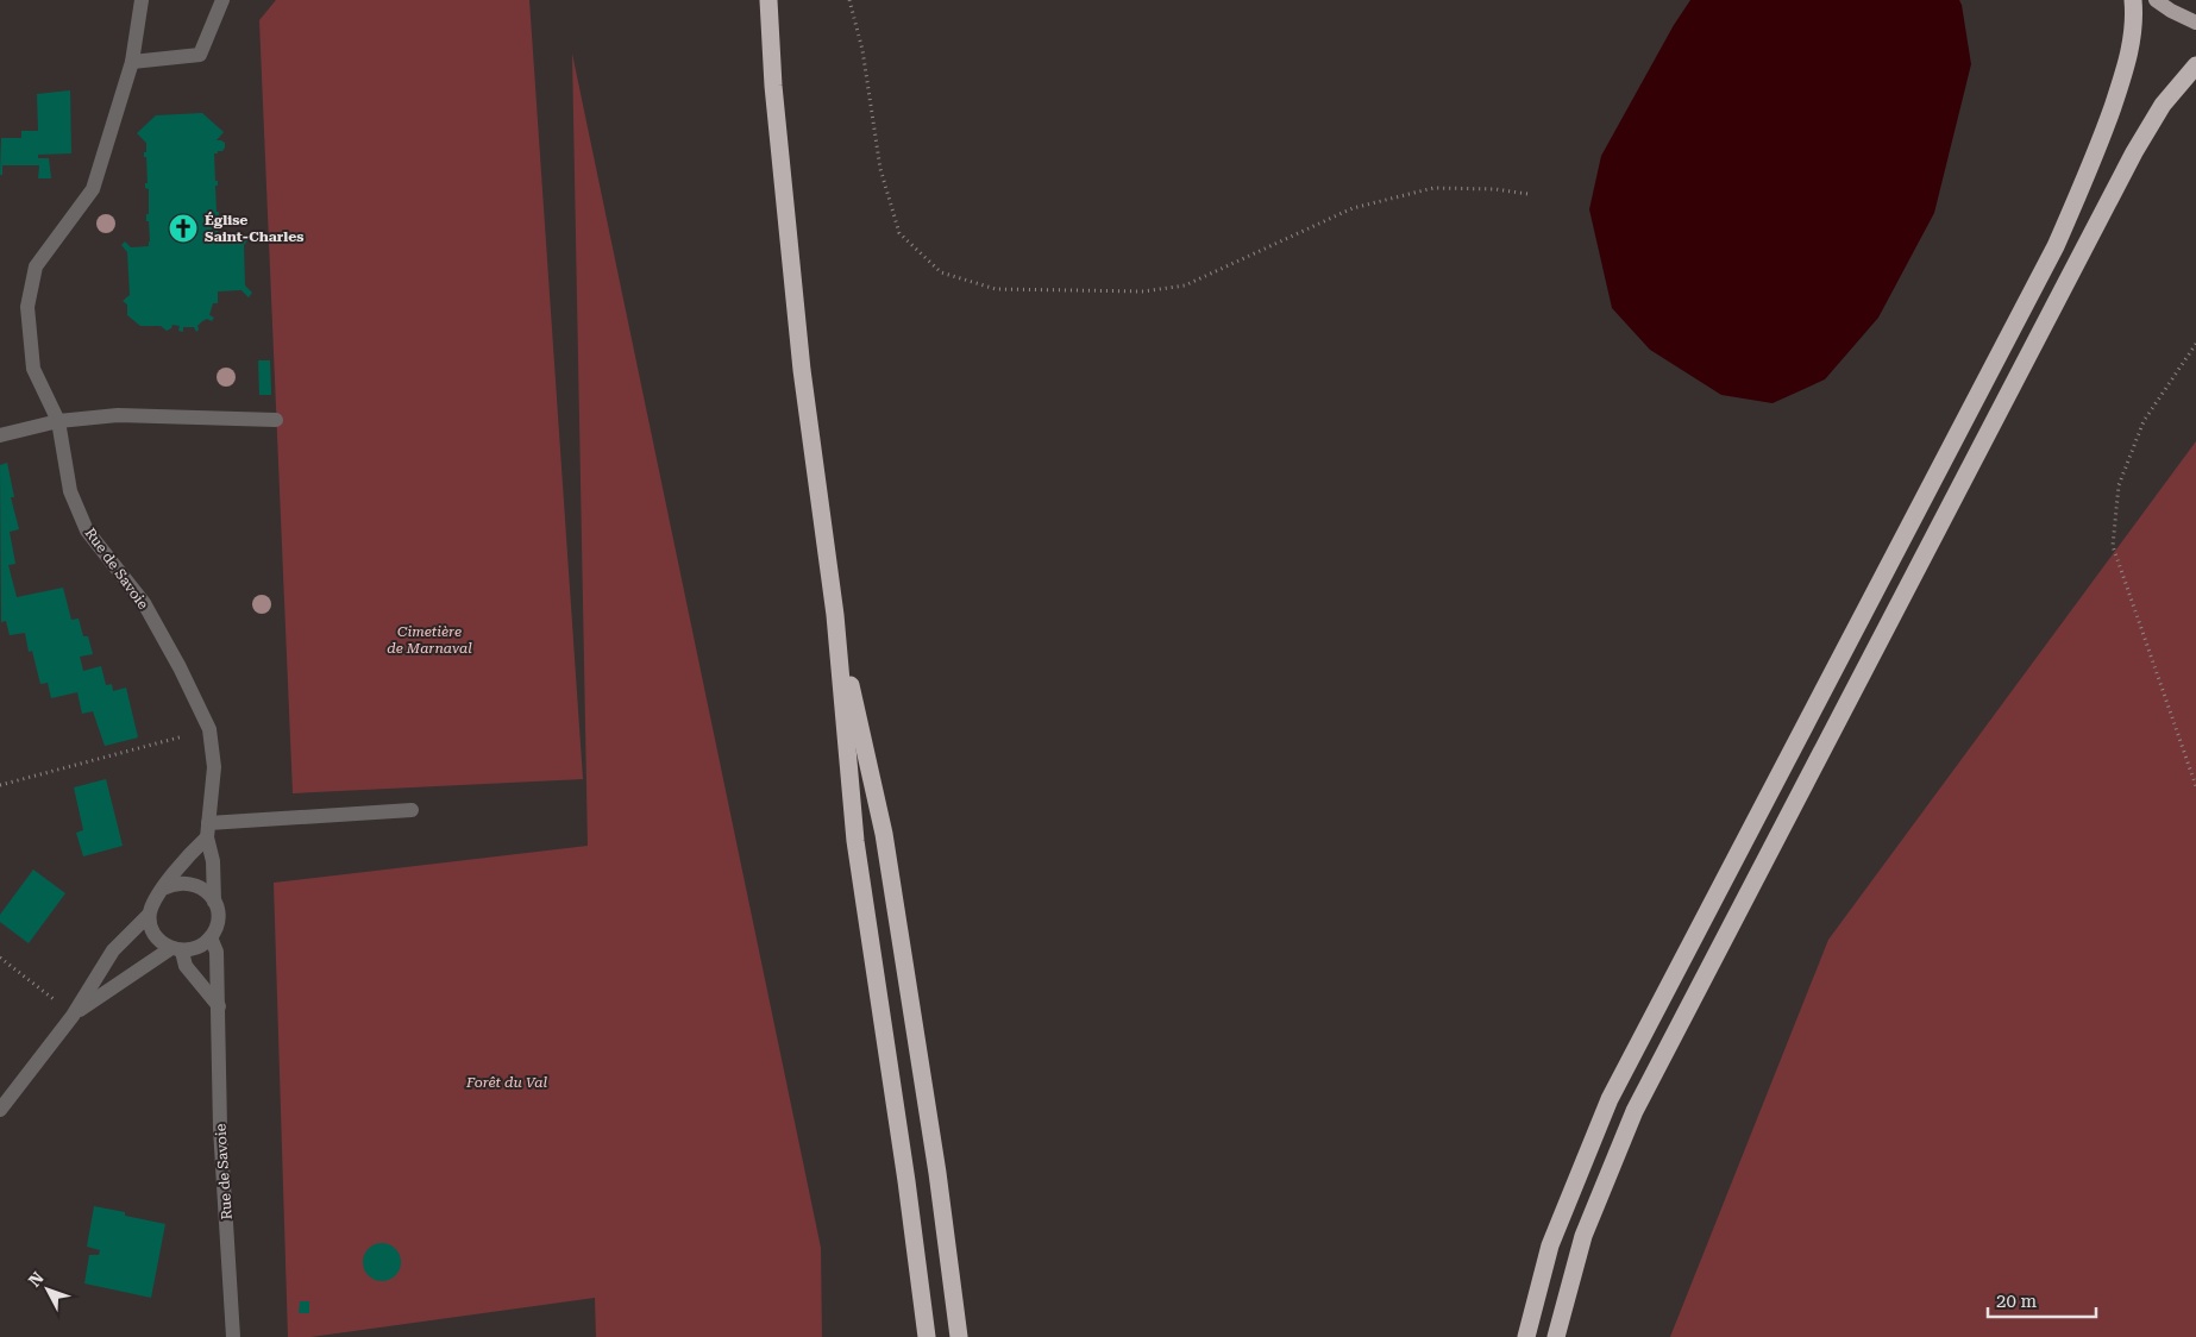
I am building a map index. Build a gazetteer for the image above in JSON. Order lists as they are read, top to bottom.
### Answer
{
  "streets": {
    "street": ["Rue de Savoie"]
  },
  "parks": ["Cimetière de Marnaval", "Forêt du Val"],
  "places": {
    "church": ["Église Saint-Charles"]
  },
  "scale_bar": "20 m",
  "north": "top left"
}
